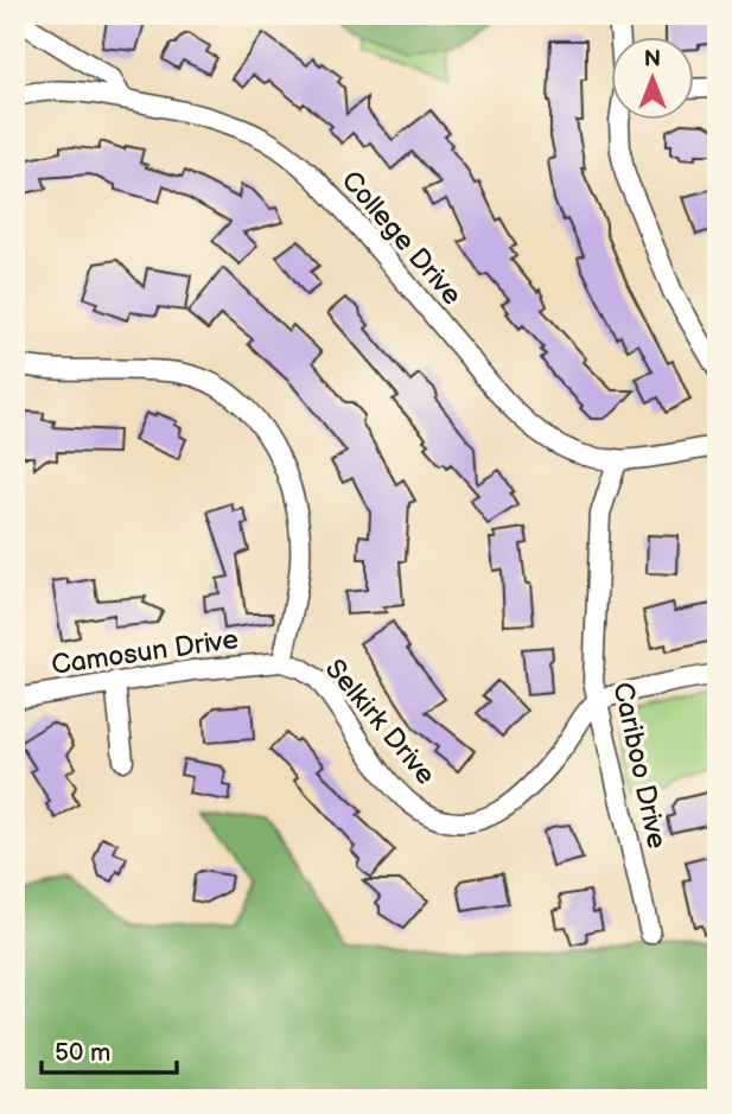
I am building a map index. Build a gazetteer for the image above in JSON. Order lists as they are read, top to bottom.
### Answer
{
  "streets": {
    "street": [
      "College Drive",
      "Camosun Drive",
      "Selkirk Drive",
      "Cariboo Drive"
    ]
  },
  "crossings": [
    ["College Drive", "Cariboo Drive"],
    ["Camosun Drive", "Selkirk Drive"],
    ["Selkirk Drive", "Cariboo Drive"]
  ],
  "scale_bar": "50 m",
  "north": "top"
}
